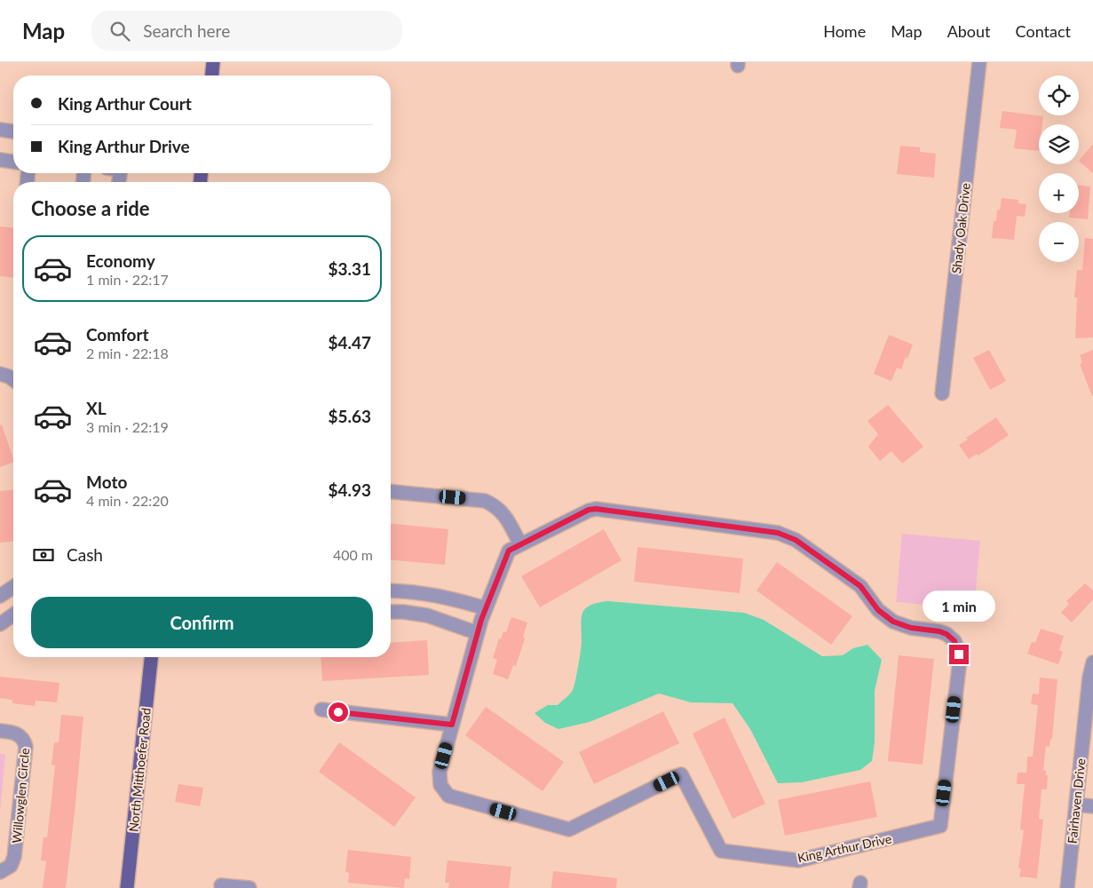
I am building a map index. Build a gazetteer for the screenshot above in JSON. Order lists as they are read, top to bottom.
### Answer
{
  "streets": {
    "main road": ["North Mitthoefer Road"],
    "street": [
      "Shady Oak Drive",
      "Willowglen Circle",
      "Fairhaven Drive",
      "King Arthur Drive"
    ]
  },
  "page": {
    "header": "Map",
    "search": "Search here",
    "nav": [
      "Home",
      "Map",
      "About",
      "Contact"
    ],
    "map_buttons": ["+", "−"],
    "banner": ["King Arthur Court", "King Arthur Drive"],
    "heading": "Choose a ride",
    "list": [
      {
        "name": "Economy",
        "note": "1 min · 22:17",
        "value": "$3.31"
      },
      {
        "name": "Comfort",
        "note": "2 min · 22:18",
        "value": "$4.47"
      },
      {
        "name": "XL",
        "note": "3 min · 22:19",
        "value": "$5.63"
      },
      {
        "name": "Moto",
        "note": "4 min · 22:20",
        "value": "$4.93"
      }
    ],
    "pay": ["Cash", "400 m"],
    "buttons": "Confirm",
    "bubble": "1 min"
  }
}
